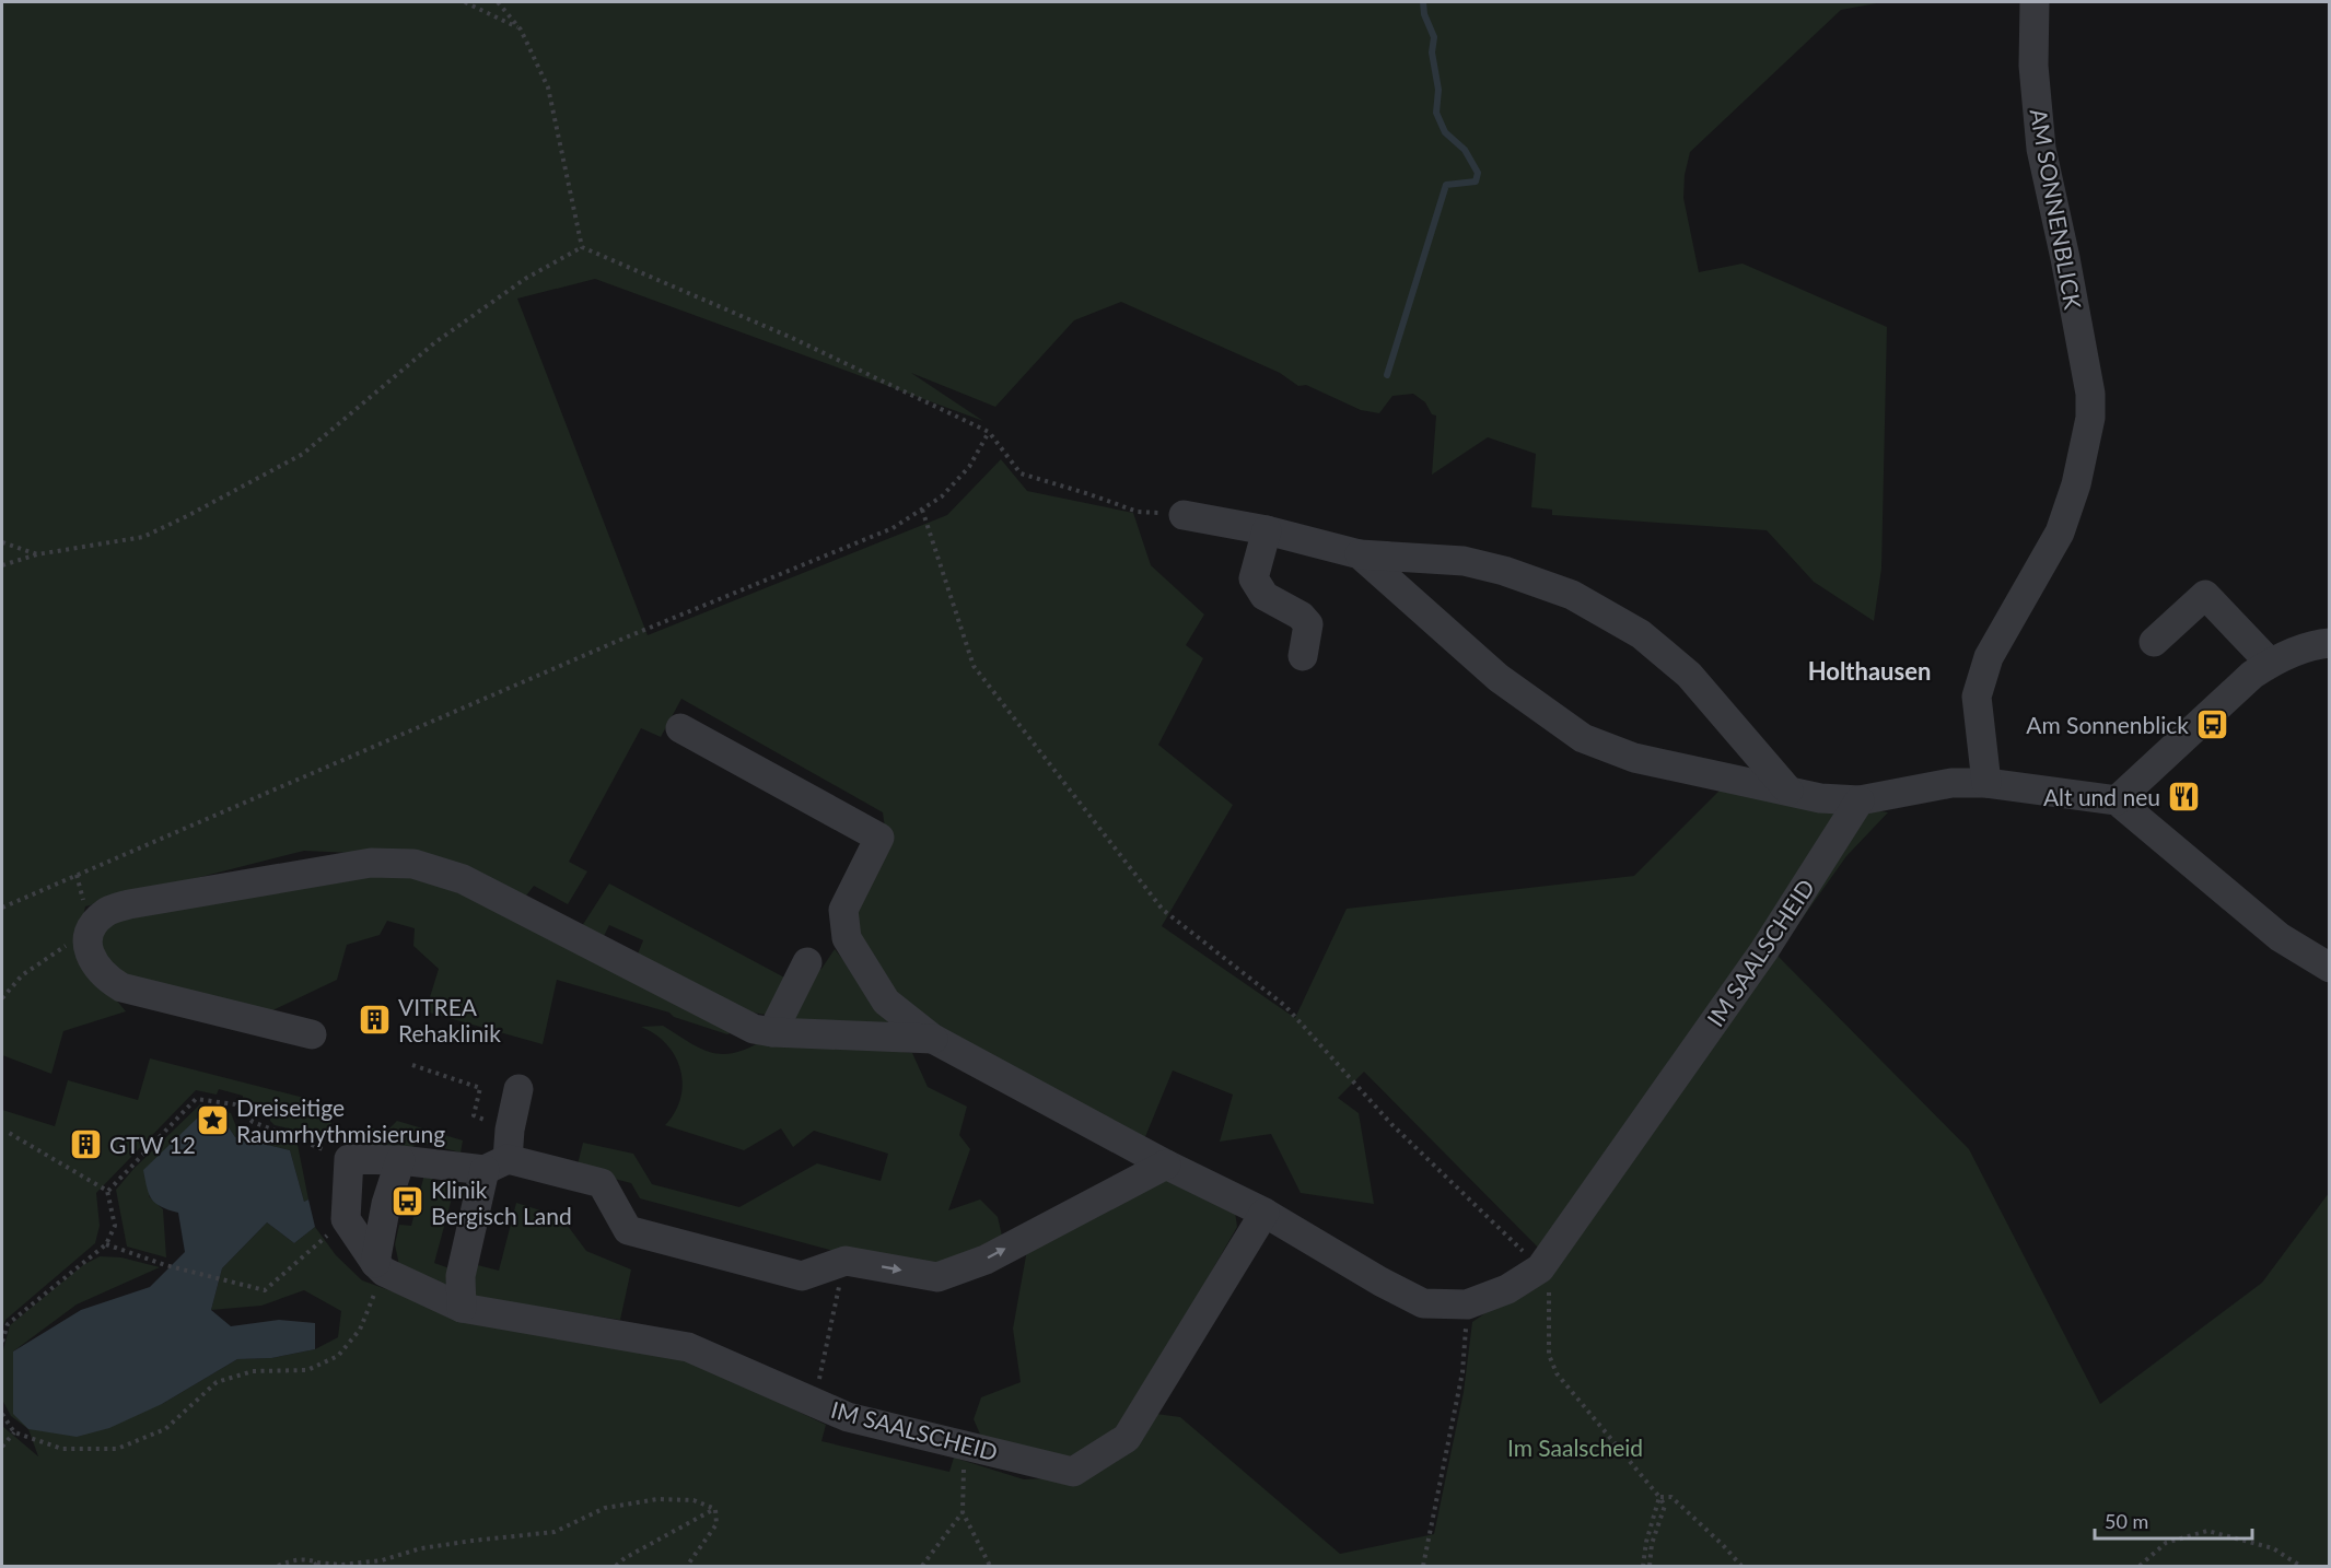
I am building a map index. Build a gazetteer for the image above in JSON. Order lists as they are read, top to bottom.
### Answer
{
  "streets": {
    "street": ["AM SONNENBLICK", "IM SAALSCHEID"]
  },
  "districts": ["Holthausen"],
  "parks": ["Im Saalscheid"],
  "places": {
    "bus stop": ["Am Sonnenblick", "Klinik Bergisch Land"],
    "restaurant": ["Alt und neu"],
    "building": ["VITREA Rehaklinik", "GTW 12"],
    "place": ["Dreiseitige Raumrhythmisierung"]
  },
  "scale_bar": "50 m"
}
